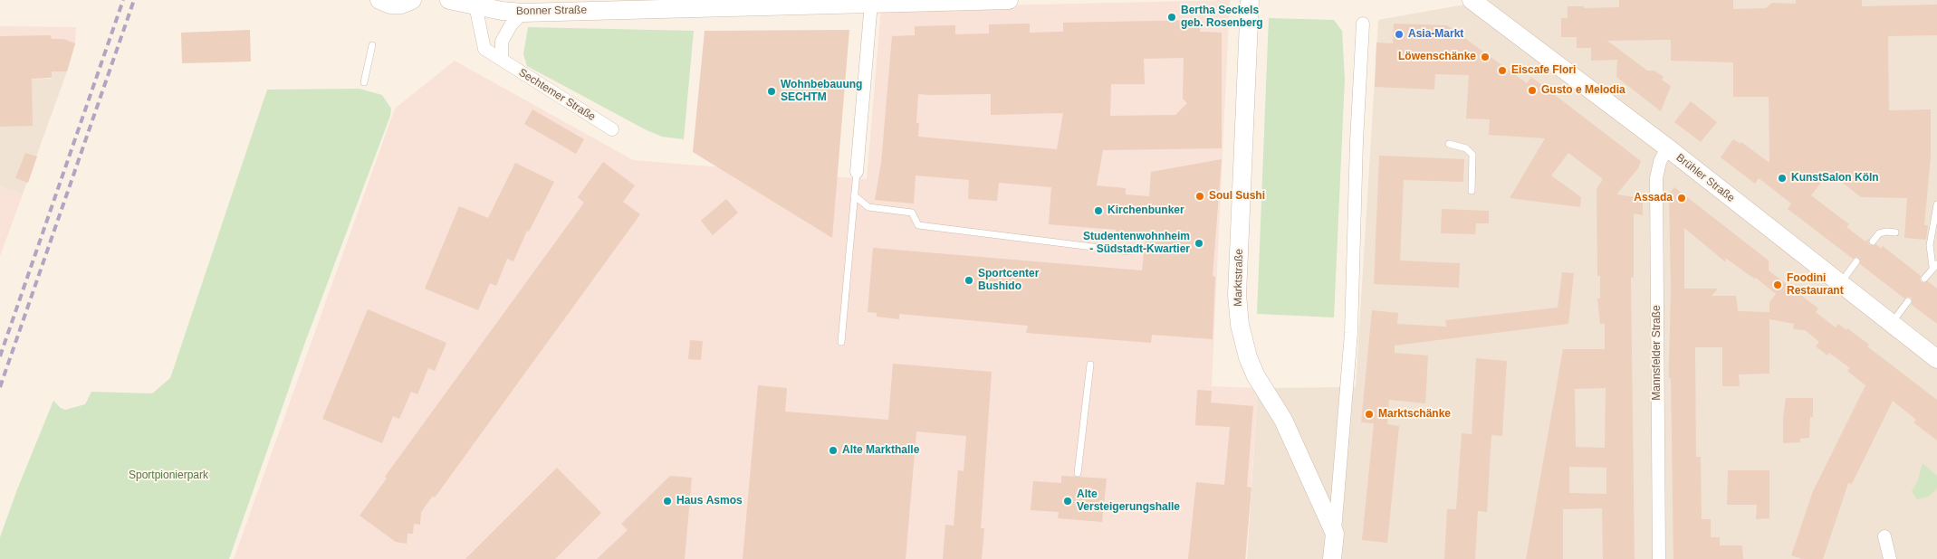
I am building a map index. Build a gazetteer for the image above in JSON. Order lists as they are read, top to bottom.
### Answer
{
  "streets": {
    "main road": ["Bonner Straße", "Brühler Straße", "Marktstraße"],
    "street": ["Sechtemer Straße", "Mannsfelder Straße"]
  },
  "crossings": [
    ["Bonner Straße", "Sechtemer Straße"],
    ["Brühler Straße", "Mannsfelder Straße"]
  ],
  "parks": ["Sportpionierpark"],
  "places": [
    "Bertha Seckels geb. Rosenberg",
    "Asia-Markt",
    "Löwenschänke",
    "Eiscafe Flori",
    "Gusto e Melodia",
    "Wohnbebauung SECHTM",
    "KunstSalon Köln",
    "Soul Sushi",
    "Assada",
    "Kirchenbunker",
    "Studentenwohnheim - Südstadt-Kwartier",
    "Sportcenter Bushido",
    "Foodini Restaurant",
    "Marktschänke",
    "Alte Markthalle",
    "Haus Asmos",
    "Alte Versteigerungshalle"
  ]
}
